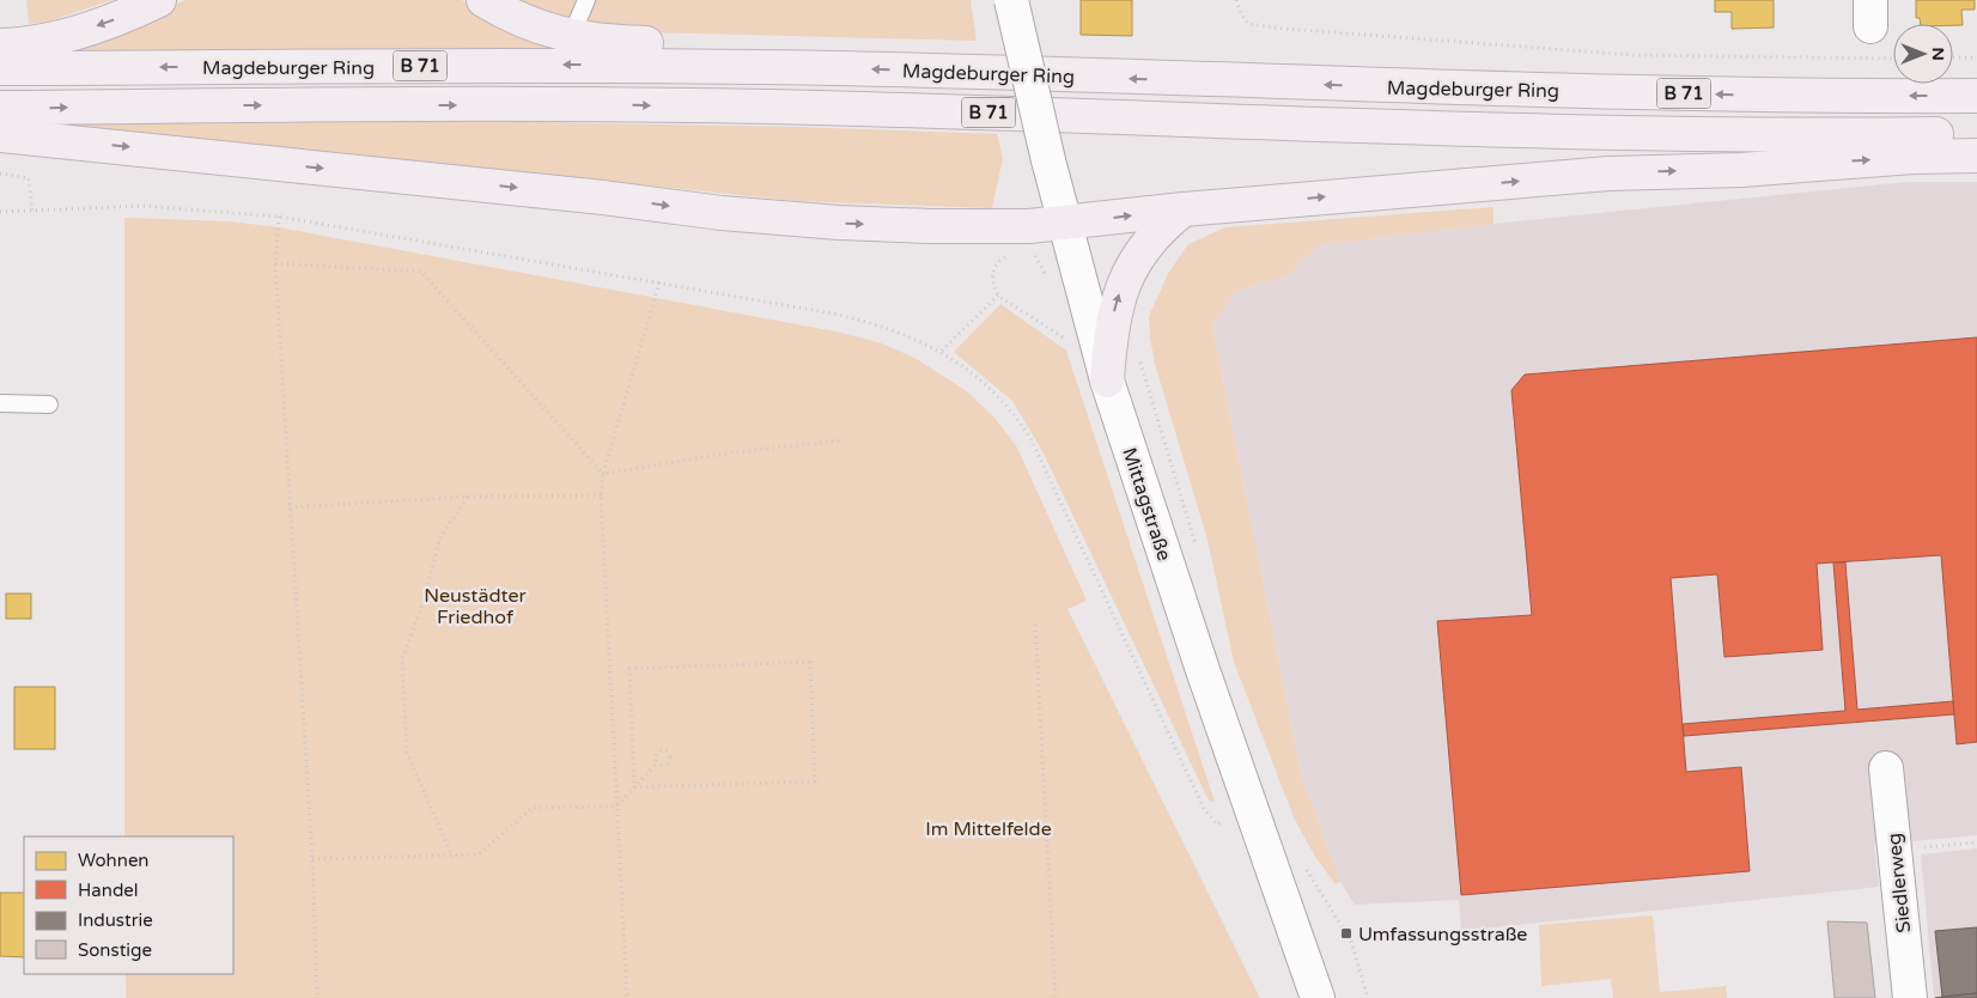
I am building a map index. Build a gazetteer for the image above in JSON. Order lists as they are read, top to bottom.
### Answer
{
  "streets": {
    "highway": ["B 71", "Magdeburger Ring"],
    "street": ["Mittagstraße", "Siedlerweg"]
  },
  "parks": ["Neustädter Friedhof", "Im Mittelfelde"],
  "places": {
    "transit": ["Umfassungsstraße"]
  },
  "legend": [
    "Wohnen",
    "Handel",
    "Industrie",
    "Sonstige"
  ],
  "north": "right"
}
